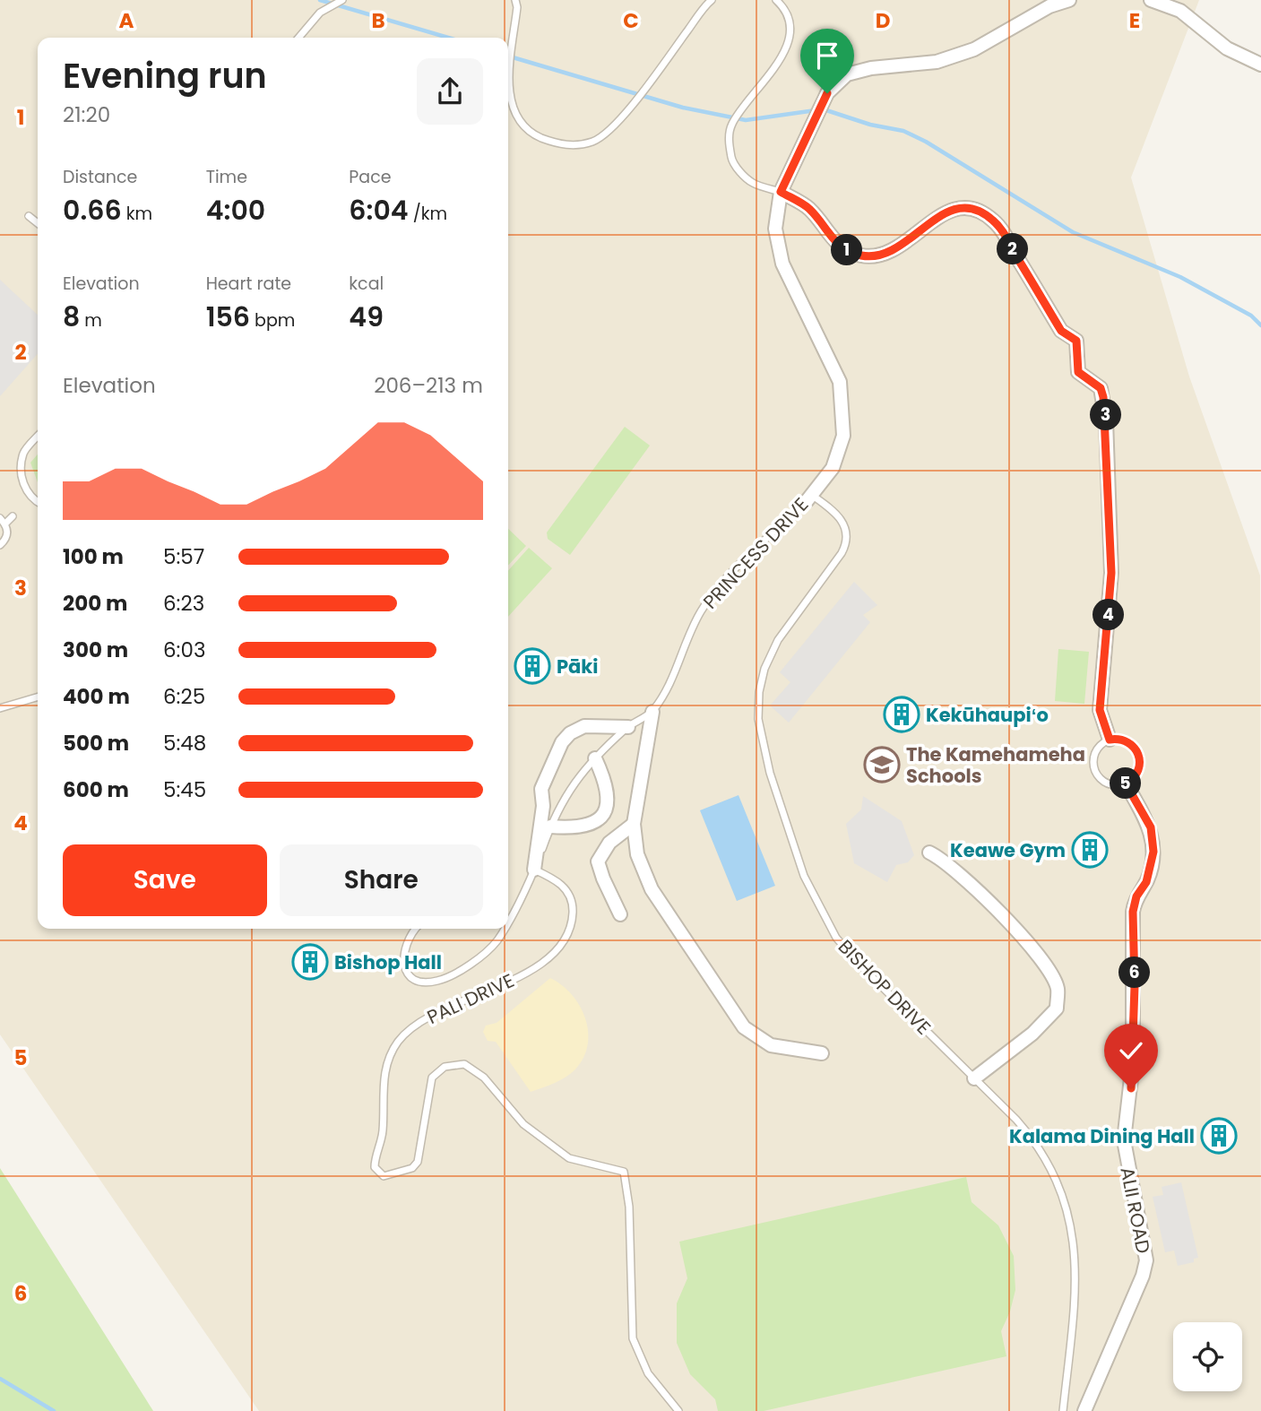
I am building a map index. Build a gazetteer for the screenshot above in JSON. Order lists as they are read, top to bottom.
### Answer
{
  "streets": {
    "street": ["PRINCESS DRIVE", "ALII ROAD"],
    "lane": ["BISHOP DRIVE", "PALI DRIVE"]
  },
  "crossings": [
    ["PRINCESS DRIVE", "BISHOP DRIVE"],
    ["PRINCESS DRIVE", "PALI DRIVE"]
  ],
  "places": {
    "building": [
      "Pāki",
      "Kekūhaupiʻo",
      "Keawe Gym",
      "Bishop Hall",
      "Kalama Dining Hall"
    ],
    "school or university": ["The Kamehameha Schools"]
  },
  "page": {
    "heading": ["Evening run", "21:20"],
    "stats": [
      ["Distance", "0.66 km"],
      ["Time", "4:00"],
      ["Pace", "6:04 /km"],
      ["Elevation", "8 m"],
      ["Heart rate", "156 bpm"],
      ["kcal", "49"]
    ],
    "pins": [
      "2",
      "1",
      "3",
      "4",
      "5",
      "6"
    ],
    "chart": ["Elevation", "206–213 m"],
    "list": [
      {
        "name": "100 m",
        "note": "5:57"
      },
      {
        "name": "200 m",
        "note": "6:23"
      },
      {
        "name": "300 m",
        "note": "6:03"
      },
      {
        "name": "400 m",
        "note": "6:25"
      },
      {
        "name": "500 m",
        "note": "5:48"
      },
      {
        "name": "600 m",
        "note": "5:45"
      }
    ],
    "buttons": ["Save", "Share"]
  },
  "grid": {
    "columns": [
      "A",
      "B",
      "C",
      "D",
      "E"
    ],
    "rows": [
      "1",
      "2",
      "3",
      "4",
      "5",
      "6"
    ]
  }
}
